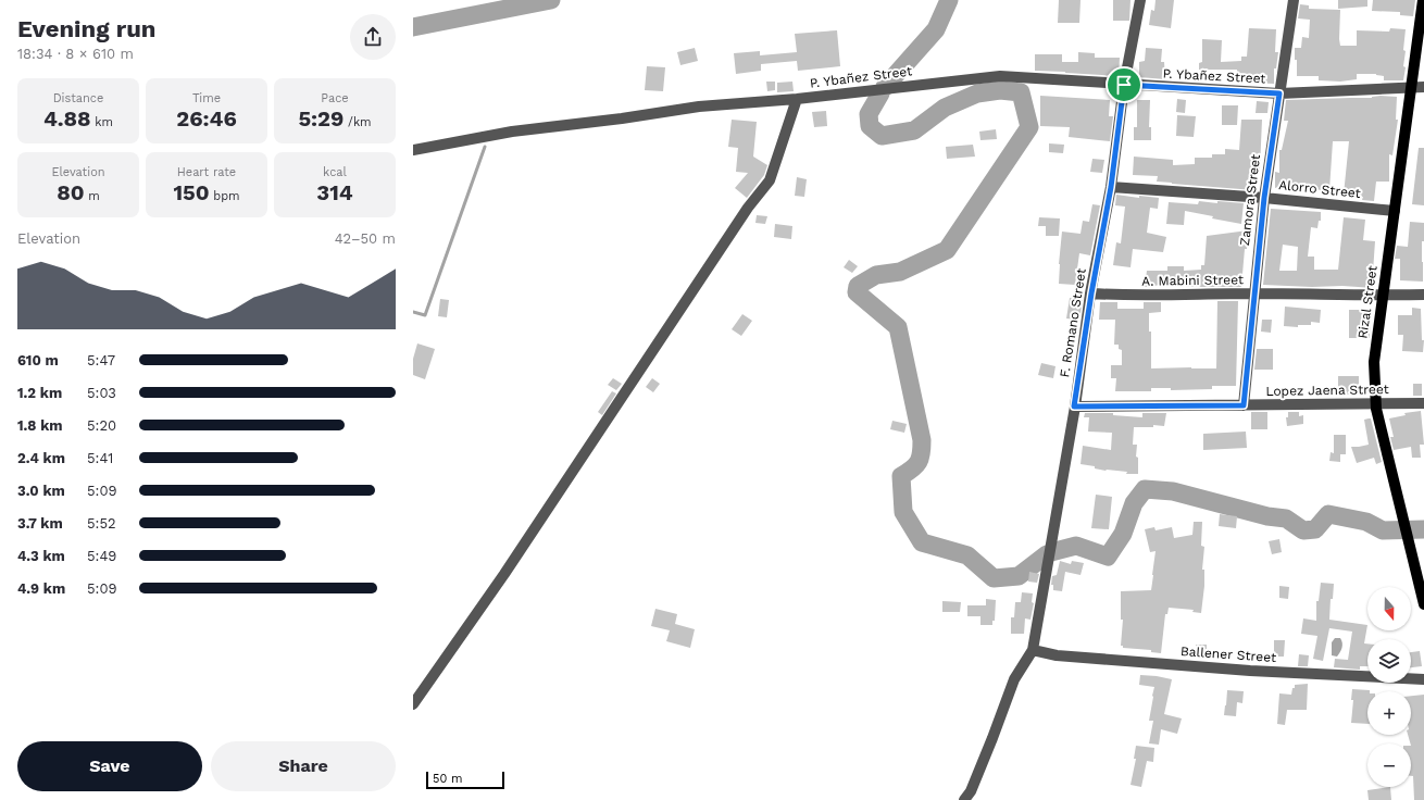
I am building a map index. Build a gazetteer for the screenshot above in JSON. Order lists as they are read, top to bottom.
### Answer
{
  "streets": {
    "main road": ["Rizal Street"],
    "street": [
      "P. Ybañez Street",
      "Alorro Street",
      "Zamora Street",
      "A. Mabini Street",
      "F. Romano Street",
      "Lopez Jaena Street",
      "Ballener Street"
    ]
  },
  "crossings": [
    ["P. Ybañez Street", "Zamora Street"],
    ["P. Ybañez Street", "Rizal Street"],
    ["P. Ybañez Street", "F. Romano Street"],
    ["Alorro Street", "Zamora Street"],
    ["Alorro Street", "Rizal Street"],
    ["Alorro Street", "F. Romano Street"],
    ["Zamora Street", "A. Mabini Street"],
    ["Zamora Street", "Lopez Jaena Street"],
    ["A. Mabini Street", "Rizal Street"],
    ["A. Mabini Street", "F. Romano Street"],
    ["Rizal Street", "Lopez Jaena Street"],
    ["F. Romano Street", "Lopez Jaena Street"],
    ["F. Romano Street", "Ballener Street"]
  ],
  "scale_bar": "50 m",
  "north": "bottom",
  "page": {
    "heading": ["Evening run", "18:34 · 8 × 610 m"],
    "stats": [
      ["Distance", "4.88 km"],
      ["Time", "26:46"],
      ["Pace", "5:29 /km"],
      ["Elevation", "80 m"],
      ["Heart rate", "150 bpm"],
      ["kcal", "314"]
    ],
    "chart": ["Elevation", "42–50 m"],
    "list": [
      {
        "name": "610 m",
        "note": "5:47"
      },
      {
        "name": "1.2 km",
        "note": "5:03"
      },
      {
        "name": "1.8 km",
        "note": "5:20"
      },
      {
        "name": "2.4 km",
        "note": "5:41"
      },
      {
        "name": "3.0 km",
        "note": "5:09"
      },
      {
        "name": "3.7 km",
        "note": "5:52"
      },
      {
        "name": "4.3 km",
        "note": "5:49"
      },
      {
        "name": "4.9 km",
        "note": "5:09"
      }
    ],
    "map_buttons": ["+", "−"],
    "buttons": ["Save", "Share"],
    "scale": "50 m"
  }
}
